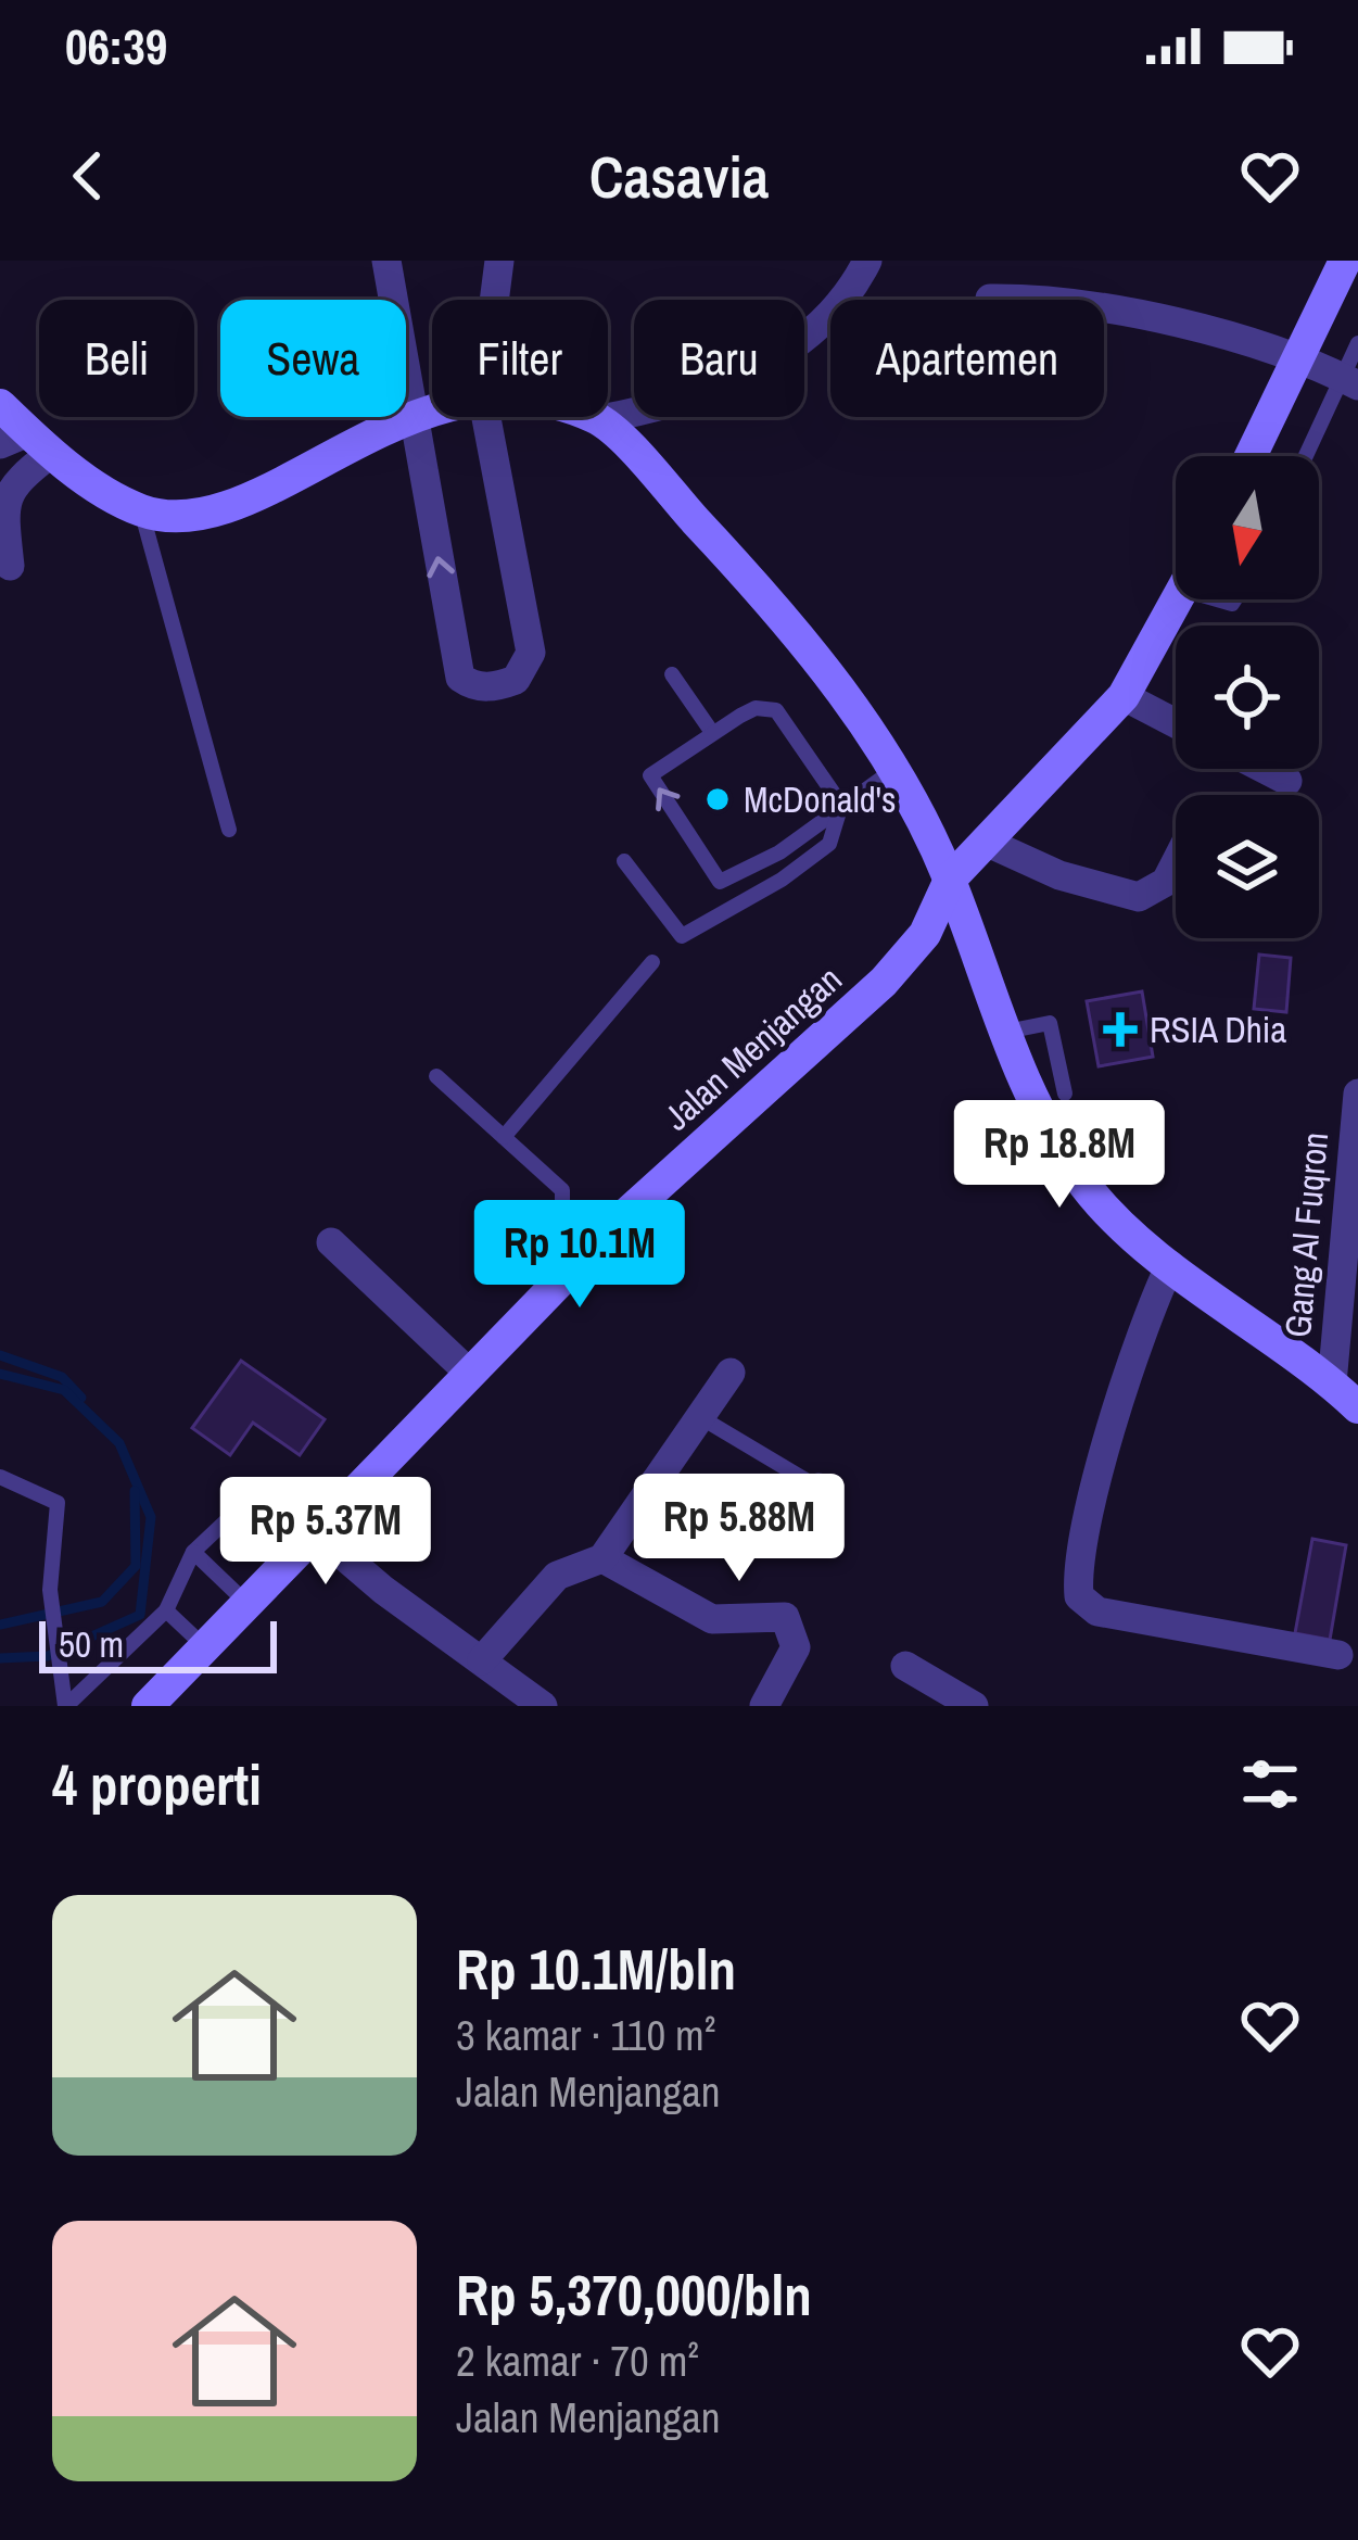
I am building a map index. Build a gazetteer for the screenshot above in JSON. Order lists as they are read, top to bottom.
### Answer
{
  "streets": {
    "main road": ["Jalan Menjangan"],
    "street": ["Gang Al Fuqron"]
  },
  "places": {
    "other": ["McDonald's"],
    "health": ["RSIA Dhia"]
  },
  "scale_bar": "50 m",
  "north": "bottom",
  "page": {
    "status": "06:39",
    "header": "Casavia",
    "chip": [
      "Beli",
      "Sewa",
      "Filter",
      "Baru",
      "Apartemen"
    ],
    "price": [
      "Rp 18.8M",
      "Rp 10.1M",
      "Rp 5.88M",
      "Rp 5.37M"
    ],
    "scale": "50 m",
    "heading": "4 properti",
    "list": [
      {
        "name": "Rp 10.1M/bln",
        "note": "3 kamar · 110 m² · Jalan Menjangan"
      },
      {
        "name": "Rp 5,370,000/bln",
        "note": "2 kamar · 70 m² · Jalan Menjangan"
      }
    ]
  }
}
